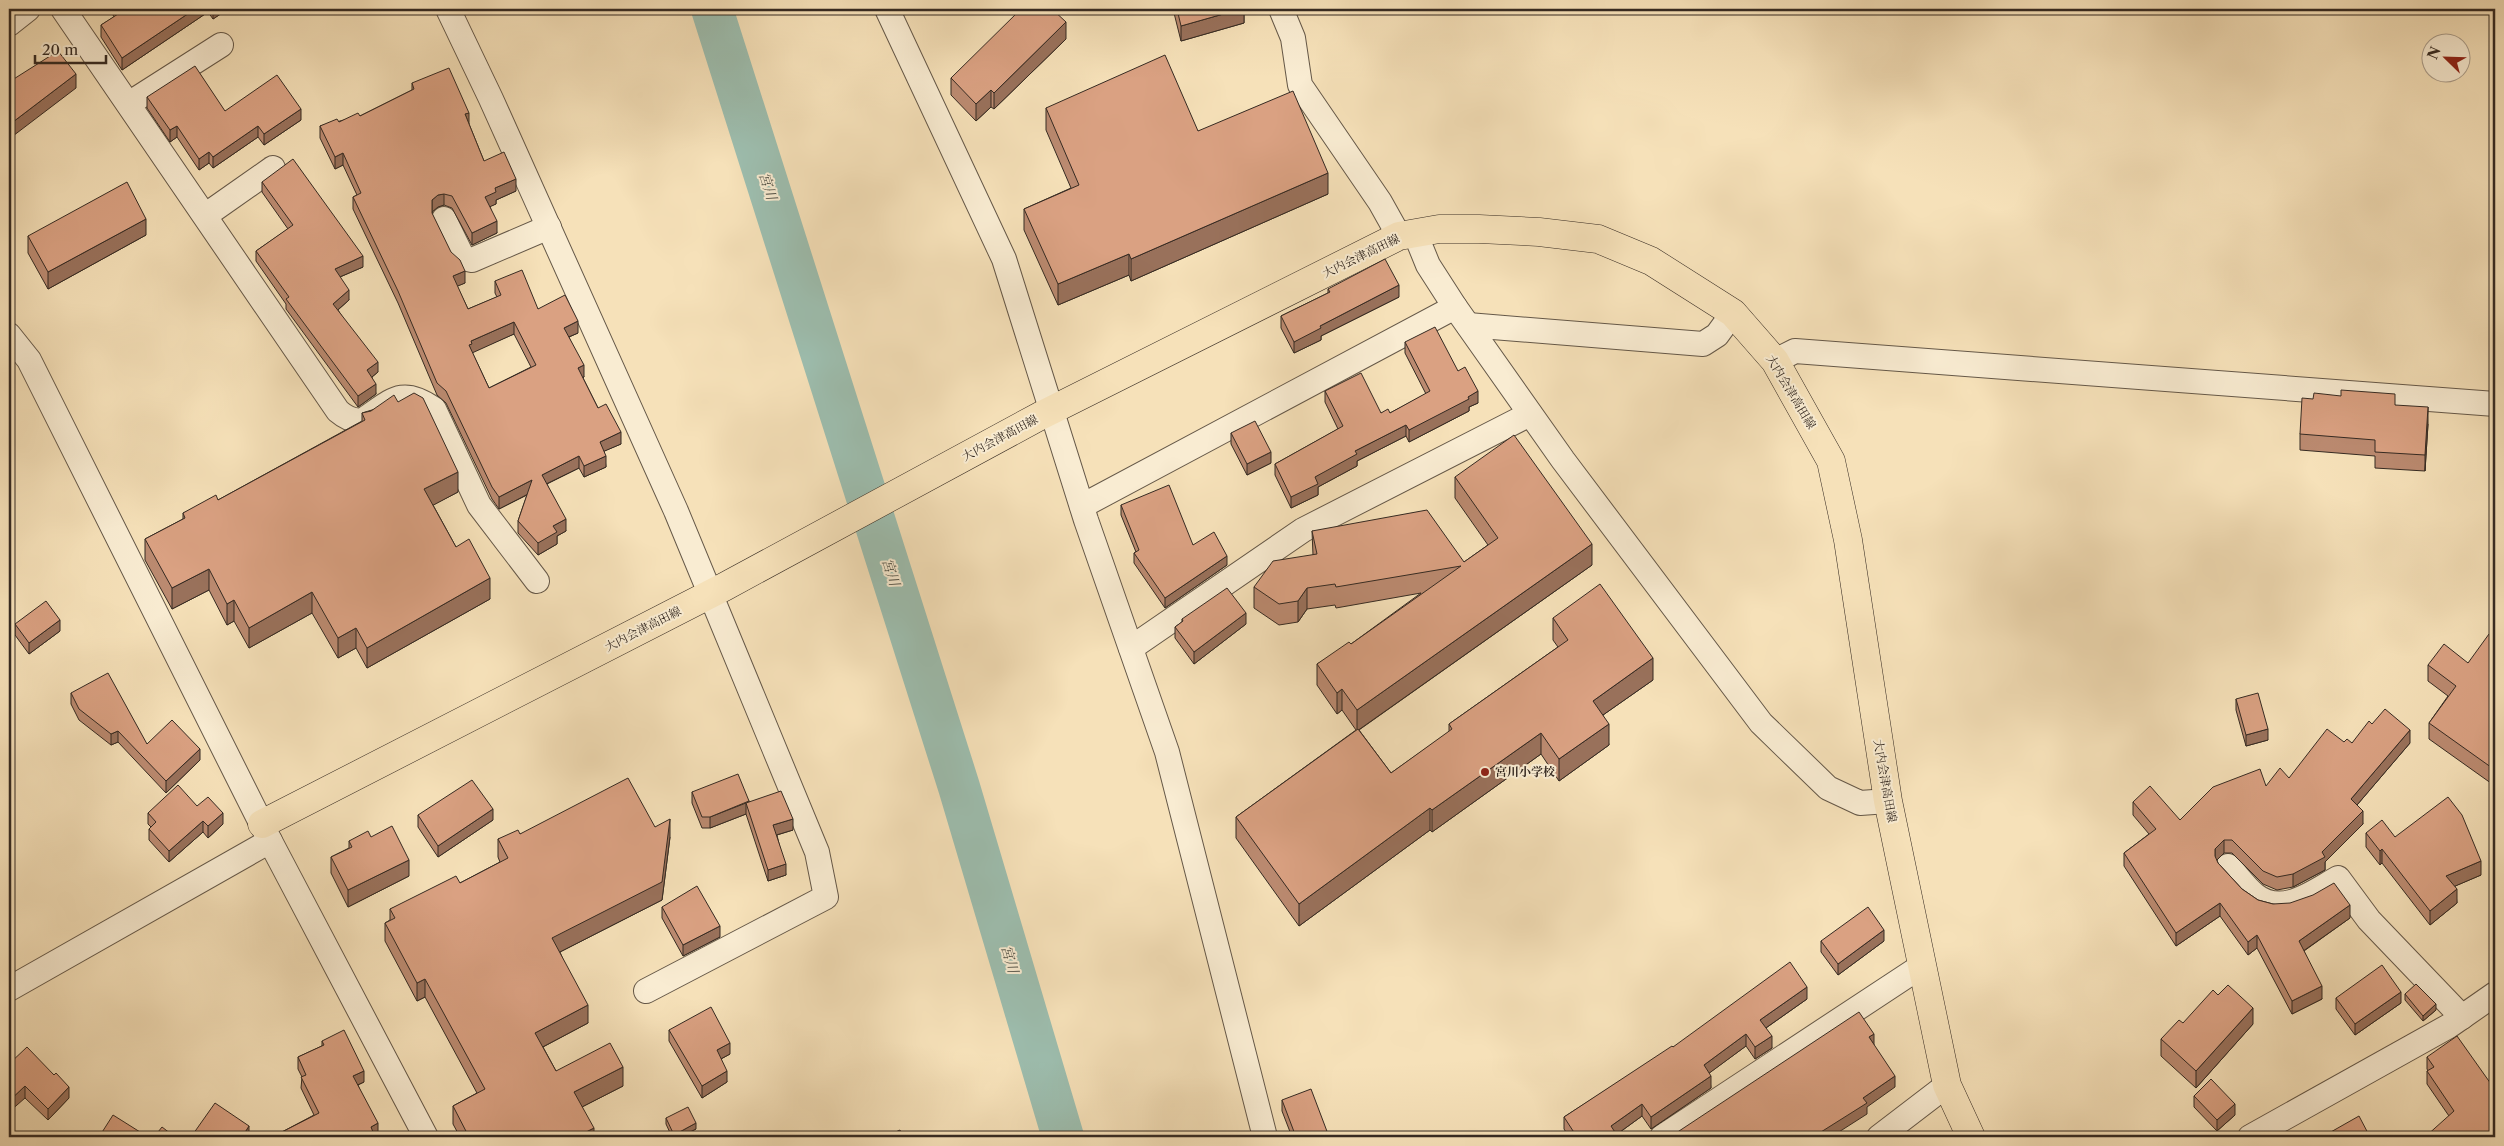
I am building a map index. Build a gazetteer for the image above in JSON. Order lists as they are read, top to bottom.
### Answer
{
  "streets": {
    "main road": ["大内会津高田線"]
  },
  "water": ["宮川"],
  "places": ["宮川小学校"],
  "scale_bar": "20 m",
  "north": "top left"
}
